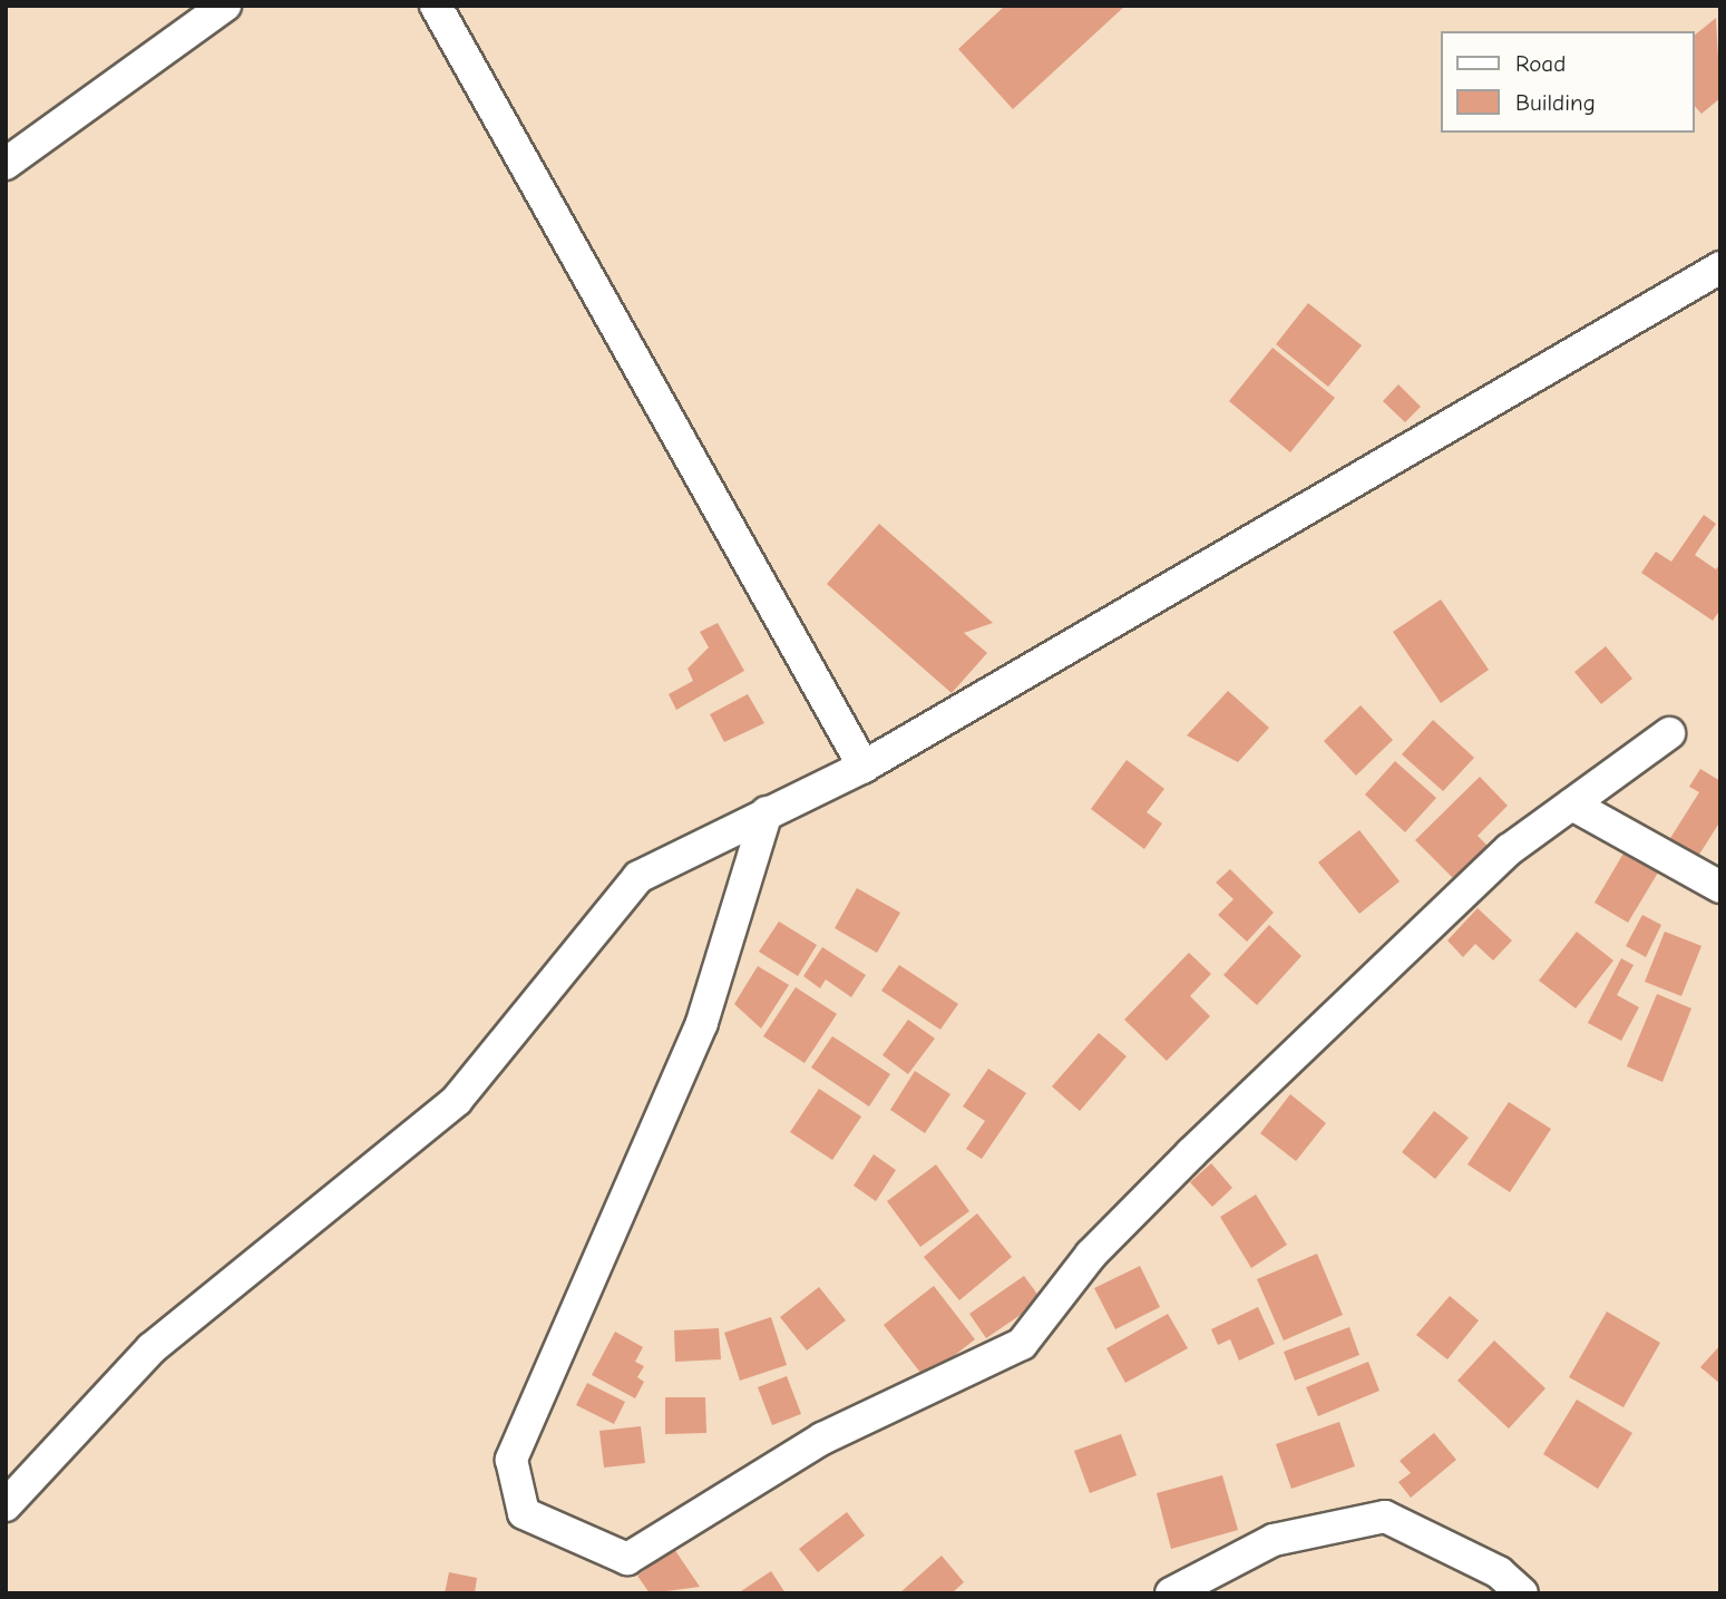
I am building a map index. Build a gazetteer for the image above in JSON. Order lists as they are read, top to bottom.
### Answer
{
  "legend": ["Road", "Building"]
}
